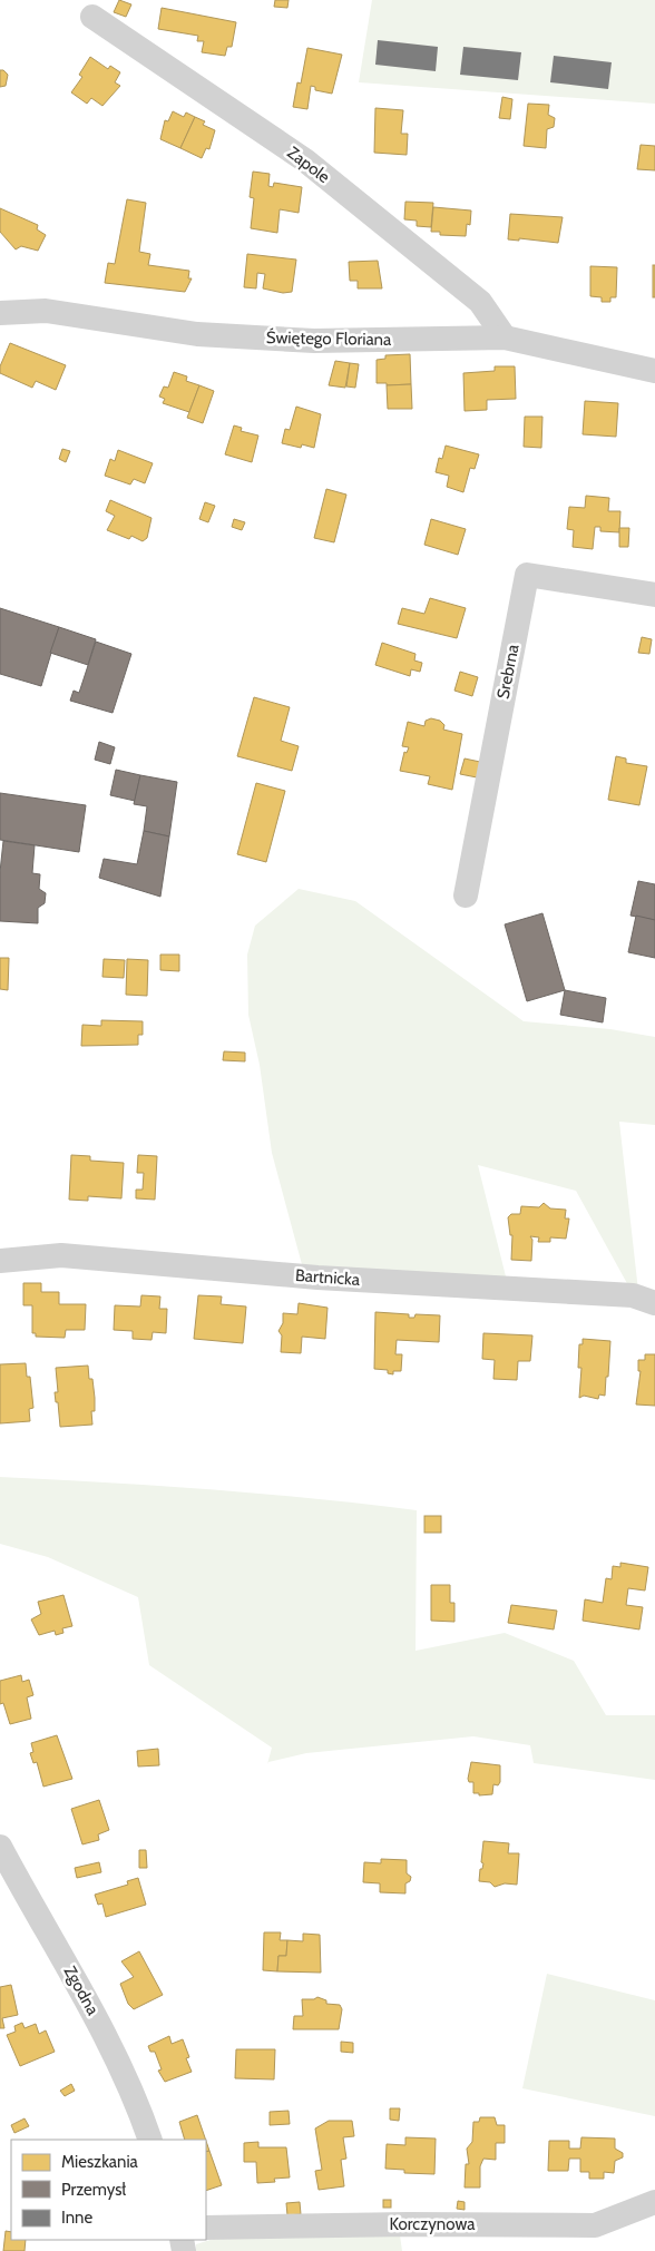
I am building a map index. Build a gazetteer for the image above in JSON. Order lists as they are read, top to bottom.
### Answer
{
  "streets": {
    "street": [
      "Zapole",
      "Świętego Floriana",
      "Srebrna",
      "Bartnicka",
      "Zgodna",
      "Korczynowa"
    ]
  },
  "crossings": [
    ["Zapole", "Świętego Floriana"]
  ],
  "legend": ["Mieszkania", "Przemysł", "Inne"]
}
